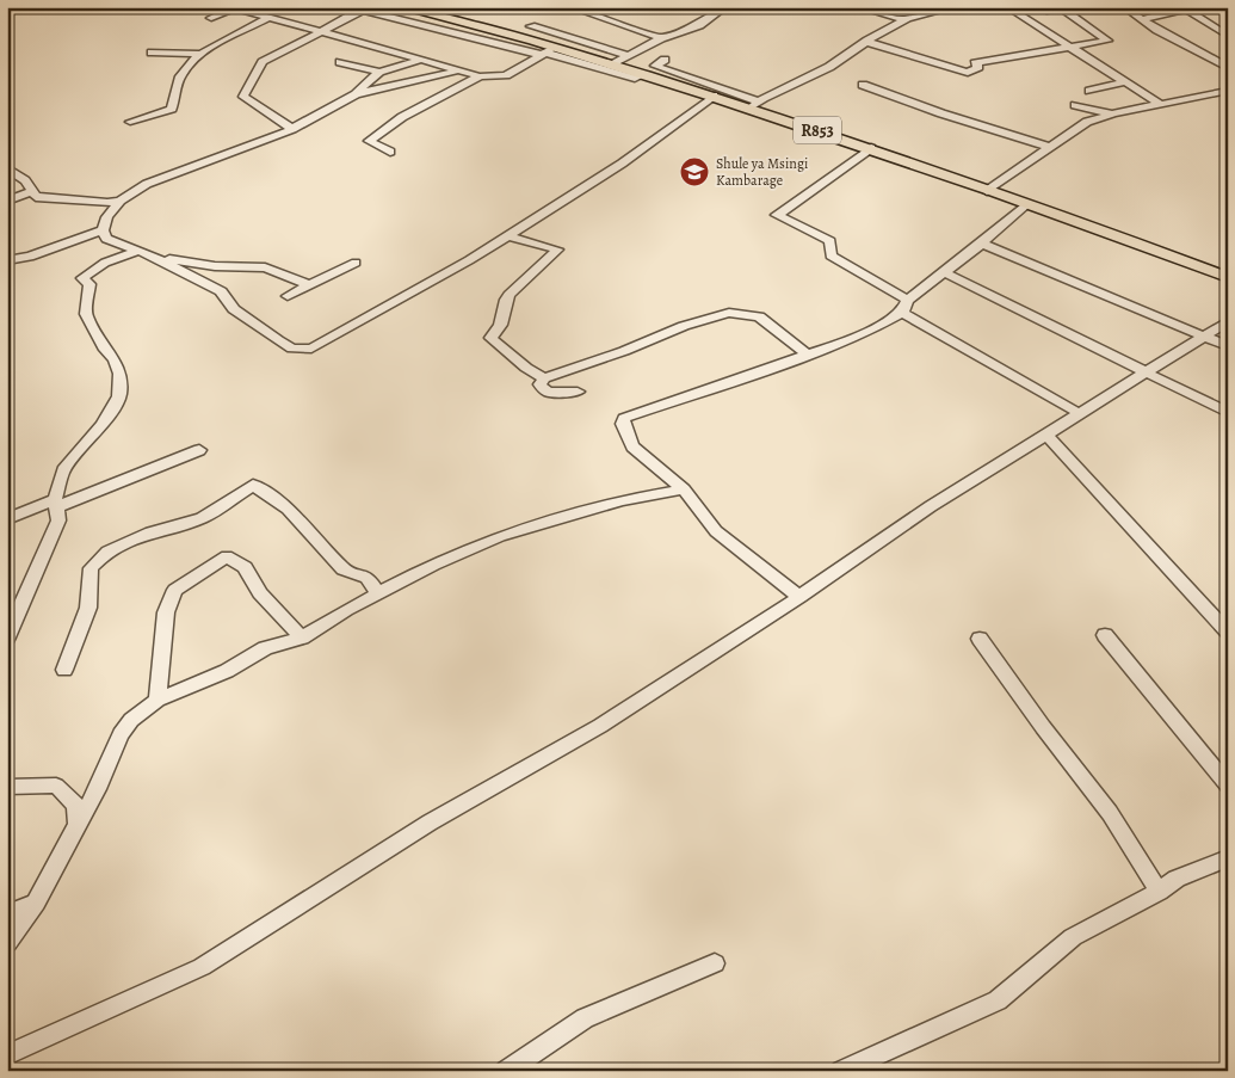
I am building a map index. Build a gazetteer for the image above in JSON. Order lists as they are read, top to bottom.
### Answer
{
  "streets": {
    "main road": ["R853"]
  },
  "places": {
    "school or university": ["Shule ya Msingi Kambarage"]
  }
}
